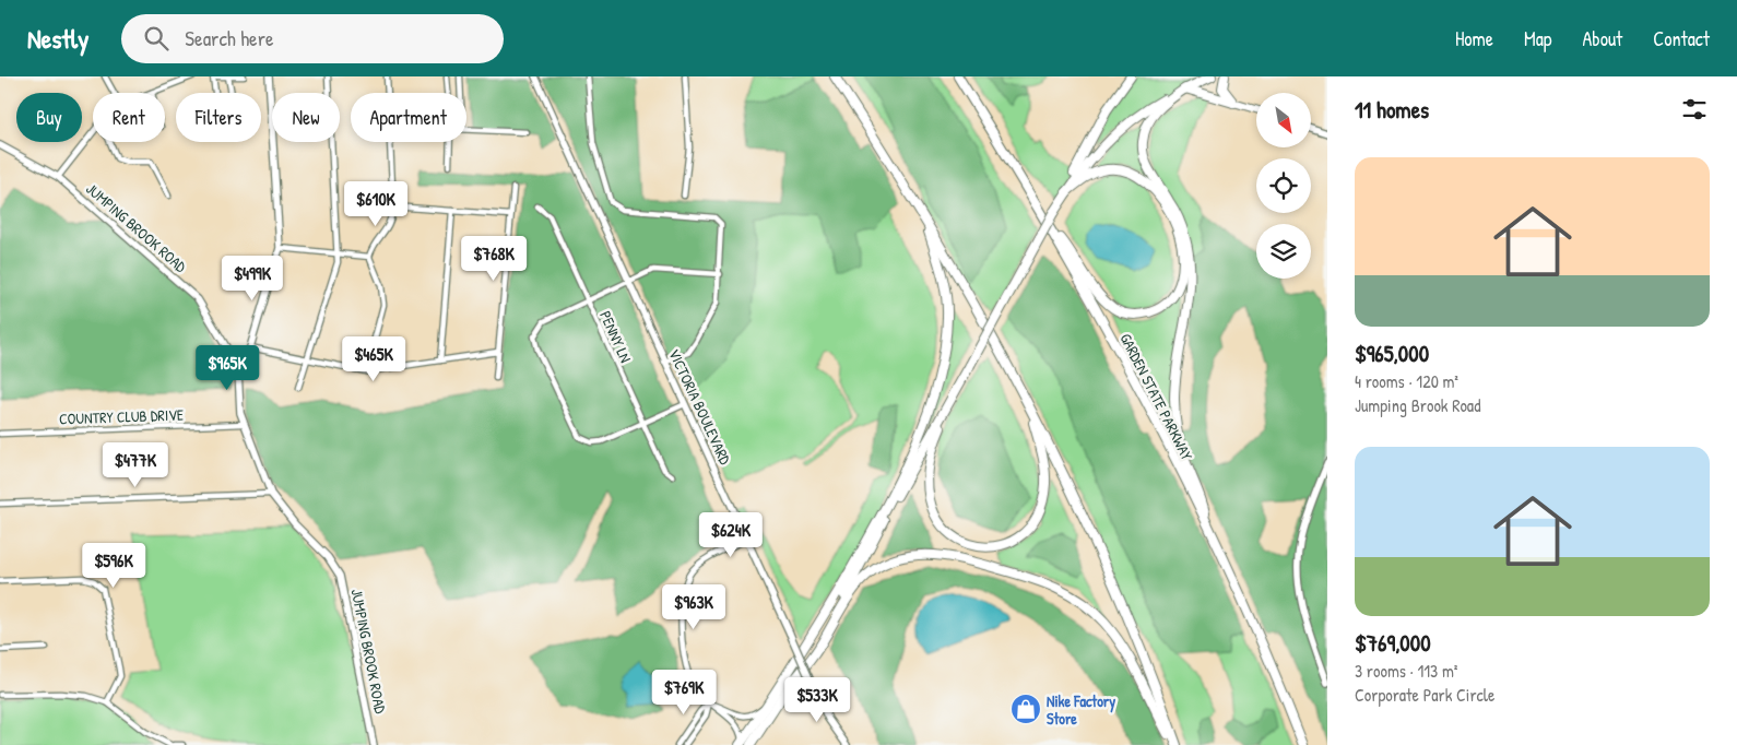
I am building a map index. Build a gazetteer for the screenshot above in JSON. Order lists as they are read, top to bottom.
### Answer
{
  "streets": {
    "highway": ["GARDEN STATE PARKWAY"],
    "street": [
      "JUMPING BROOK ROAD",
      "PENNY LN",
      "VICTORIA BOULEVARD",
      "COUNTRY CLUB DRIVE"
    ]
  },
  "crossings": [
    ["JUMPING BROOK ROAD", "COUNTRY CLUB DRIVE"]
  ],
  "places": {
    "shop": ["Nike Factory Store"]
  },
  "north": "bottom right",
  "page": {
    "header": "Nestly",
    "search": "Search here",
    "nav": [
      "Home",
      "Map",
      "About",
      "Contact"
    ],
    "heading": "11 homes",
    "chip": [
      "Buy",
      "Rent",
      "Filters",
      "New",
      "Apartment"
    ],
    "list": [
      {
        "name": "$965,000",
        "note": "4 rooms · 120 m² · Jumping Brook Road"
      },
      {
        "name": "$769,000",
        "note": "3 rooms · 113 m² · Corporate Park Circle"
      }
    ],
    "price": [
      "$610K",
      "$768K",
      "$499K",
      "$465K",
      "$965K",
      "$477K",
      "$624K",
      "$596K",
      "$963K",
      "$769K",
      "$533K"
    ]
  }
}
